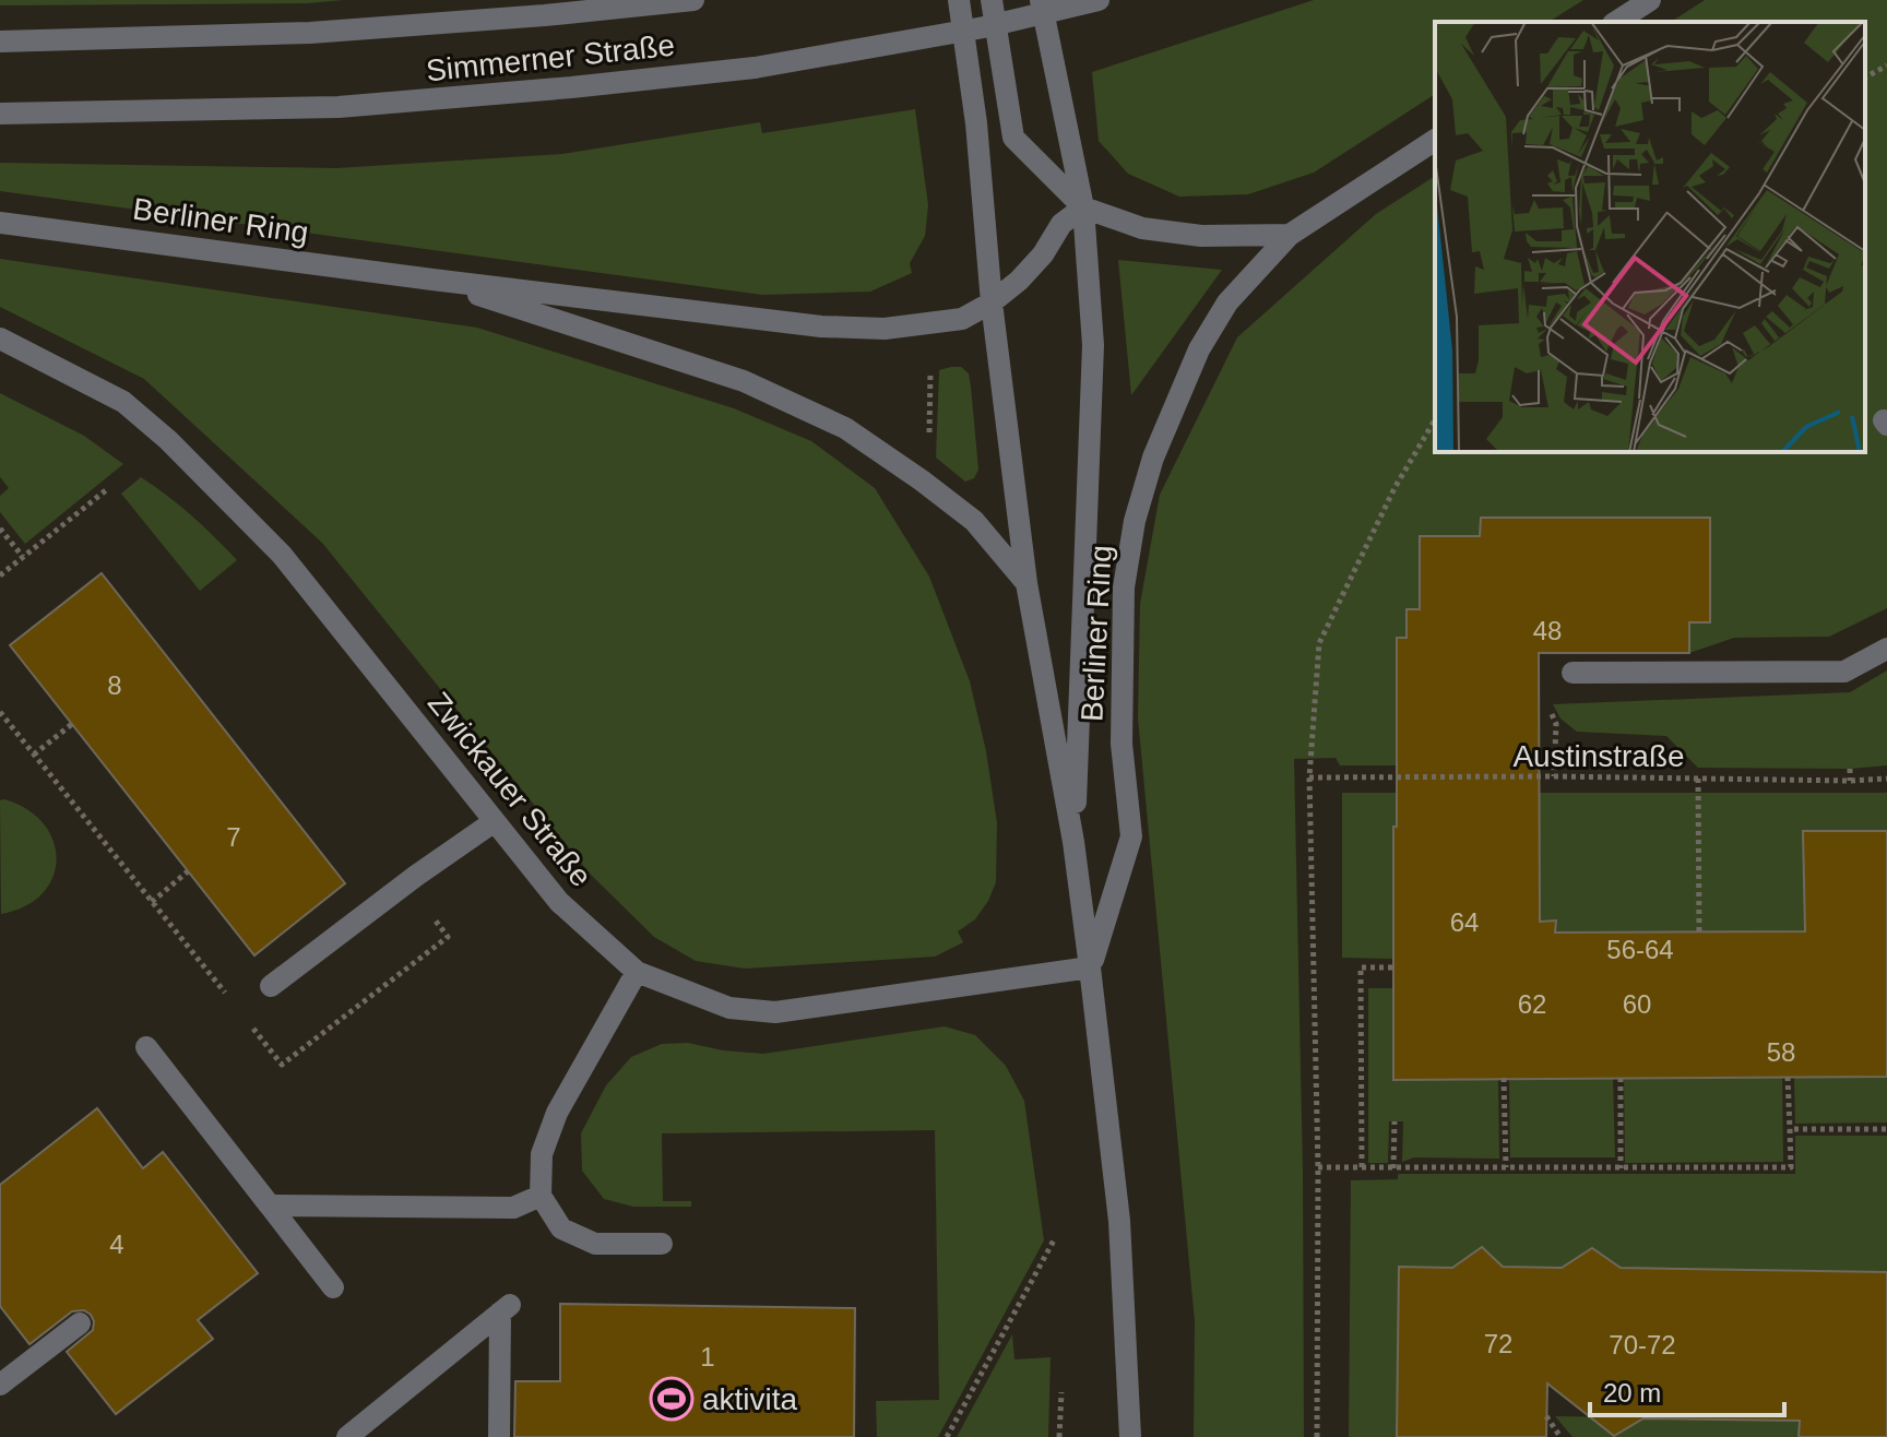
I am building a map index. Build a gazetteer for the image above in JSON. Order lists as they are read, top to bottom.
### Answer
{
  "streets": {
    "street": ["Simmerner Straße", "Berliner Ring", "Zwickauer Straße"],
    "path": ["Austinstraße"]
  },
  "crossings": [
    ["Berliner Ring", "Zwickauer Straße"]
  ],
  "places": {
    "sports": ["aktivita"]
  },
  "house_numbers": [
    "48",
    "8",
    "7",
    "64",
    "56-64",
    "62",
    "60",
    "58",
    "4",
    "72",
    "70-72",
    "1"
  ],
  "scale_bar": "20 m"
}
